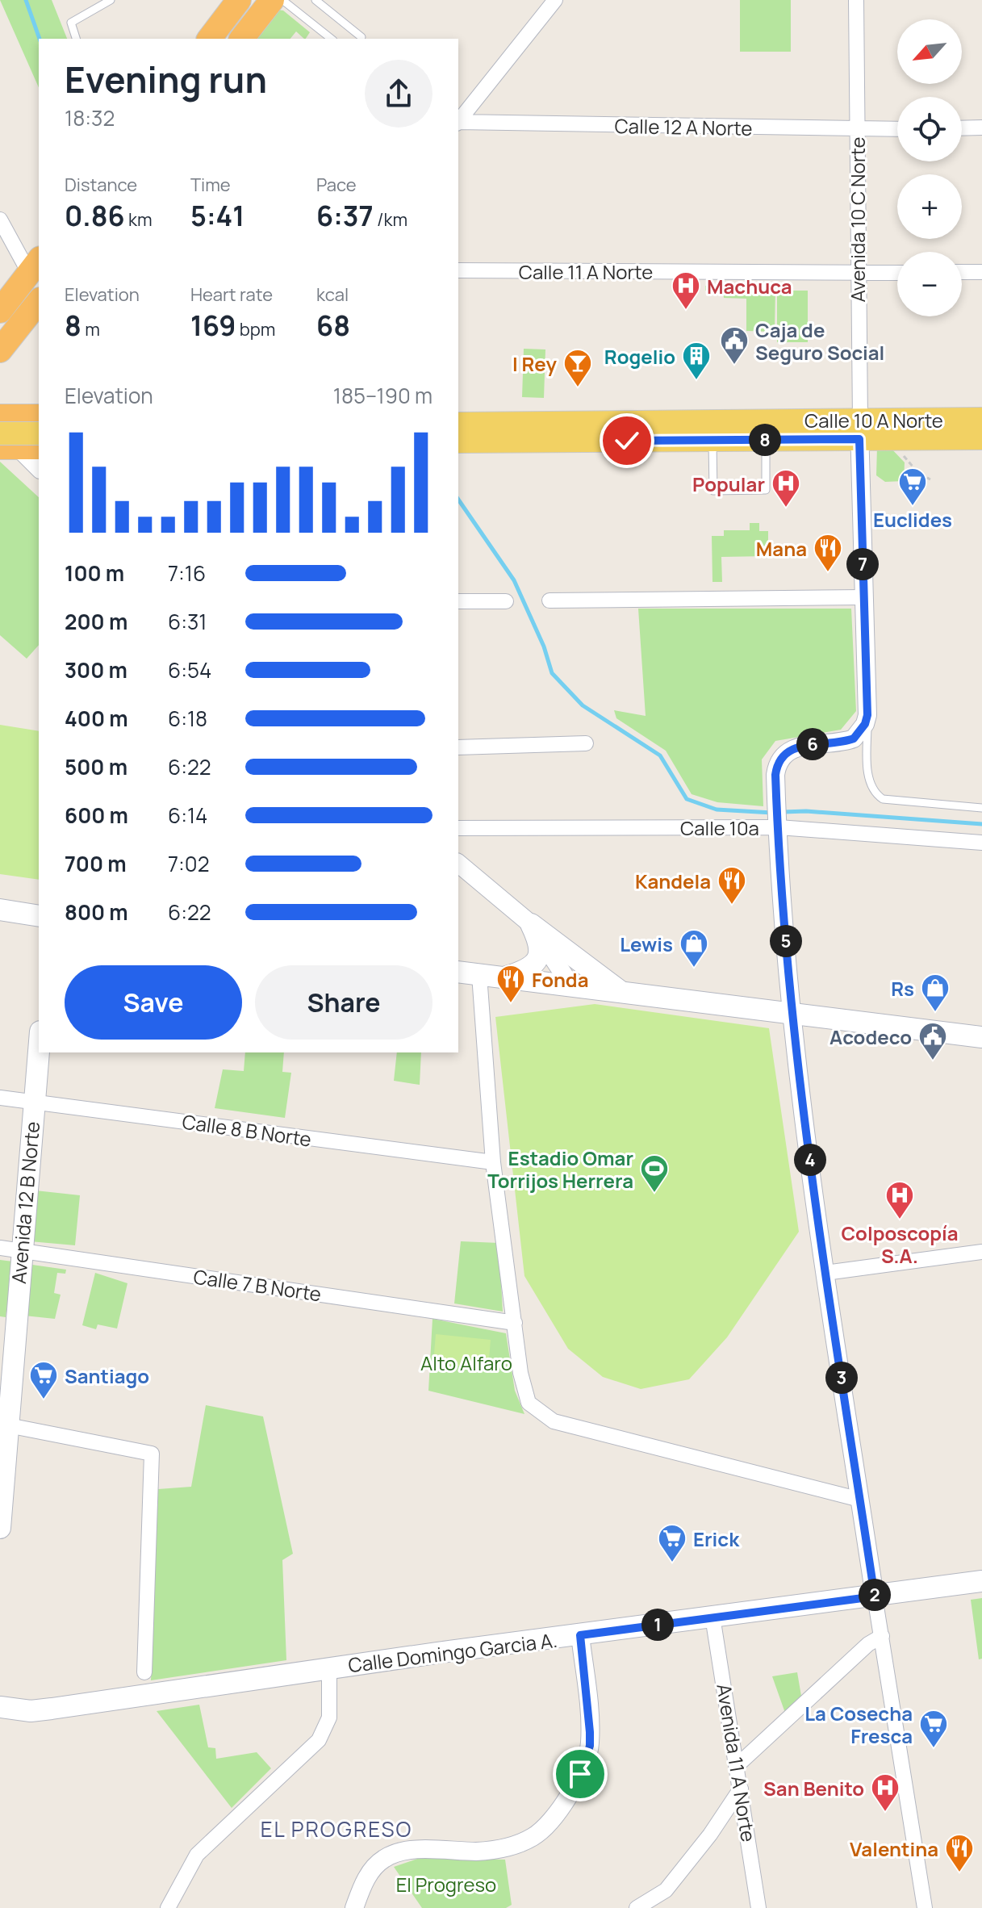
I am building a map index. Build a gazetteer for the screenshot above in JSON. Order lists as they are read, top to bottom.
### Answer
{
  "streets": {
    "main road": ["Calle 10 A Norte", "Avenida 12 B Norte", "Calle Domingo Garcia A."],
    "street": [
      "Calle 12 A Norte",
      "Avenida 10 C Norte",
      "Calle 11 A Norte",
      "Calle 10a",
      "Calle 8 B Norte",
      "Calle 7 B Norte",
      "Avenida 11 A Norte"
    ]
  },
  "crossings": [
    ["Calle 12 A Norte", "Avenida 10 C Norte"],
    ["Avenida 10 C Norte", "Calle 11 A Norte"],
    ["Avenida 10 C Norte", "Calle 10 A Norte"],
    ["Calle 8 B Norte", "Avenida 12 B Norte"],
    ["Avenida 12 B Norte", "Calle 7 B Norte"],
    ["Calle Domingo Garcia A.", "Avenida 11 A Norte"]
  ],
  "districts": ["EL PROGRESO"],
  "parks": ["Alto Alfaro", "El Progreso"],
  "places": {
    "hospital": [
      "Machuca",
      "Popular",
      "Colposcopía S.A.",
      "San Benito"
    ],
    "public building": ["Caja de Seguro Social", "Acodeco"],
    "building": ["Rogelio"],
    "bar": ["l Rey"],
    "supermarket": [
      "Euclides",
      "Santiago",
      "Erick",
      "La Cosecha Fresca"
    ],
    "restaurant": [
      "Mana",
      "Kandela",
      "Fonda",
      "Valentina"
    ],
    "shop": ["Lewis", "Rs"],
    "sports": ["Estadio Omar Torrijos Herrera"]
  },
  "north": "bottom left",
  "page": {
    "map_buttons": ["+", "−"],
    "heading": ["Evening run", "18:32"],
    "stats": [
      ["Distance", "0.86 km"],
      ["Time", "5:41"],
      ["Pace", "6:37 /km"],
      ["Elevation", "8 m"],
      ["Heart rate", "169 bpm"],
      ["kcal", "68"]
    ],
    "chart": ["Elevation", "185–190 m"],
    "pins": [
      "8",
      "7",
      "6",
      "5",
      "4",
      "3",
      "2",
      "1"
    ],
    "list": [
      {
        "name": "100 m",
        "note": "7:16"
      },
      {
        "name": "200 m",
        "note": "6:31"
      },
      {
        "name": "300 m",
        "note": "6:54"
      },
      {
        "name": "400 m",
        "note": "6:18"
      },
      {
        "name": "500 m",
        "note": "6:22"
      },
      {
        "name": "600 m",
        "note": "6:14"
      },
      {
        "name": "700 m",
        "note": "7:02"
      },
      {
        "name": "800 m",
        "note": "6:22"
      }
    ],
    "buttons": ["Save", "Share"]
  }
}
